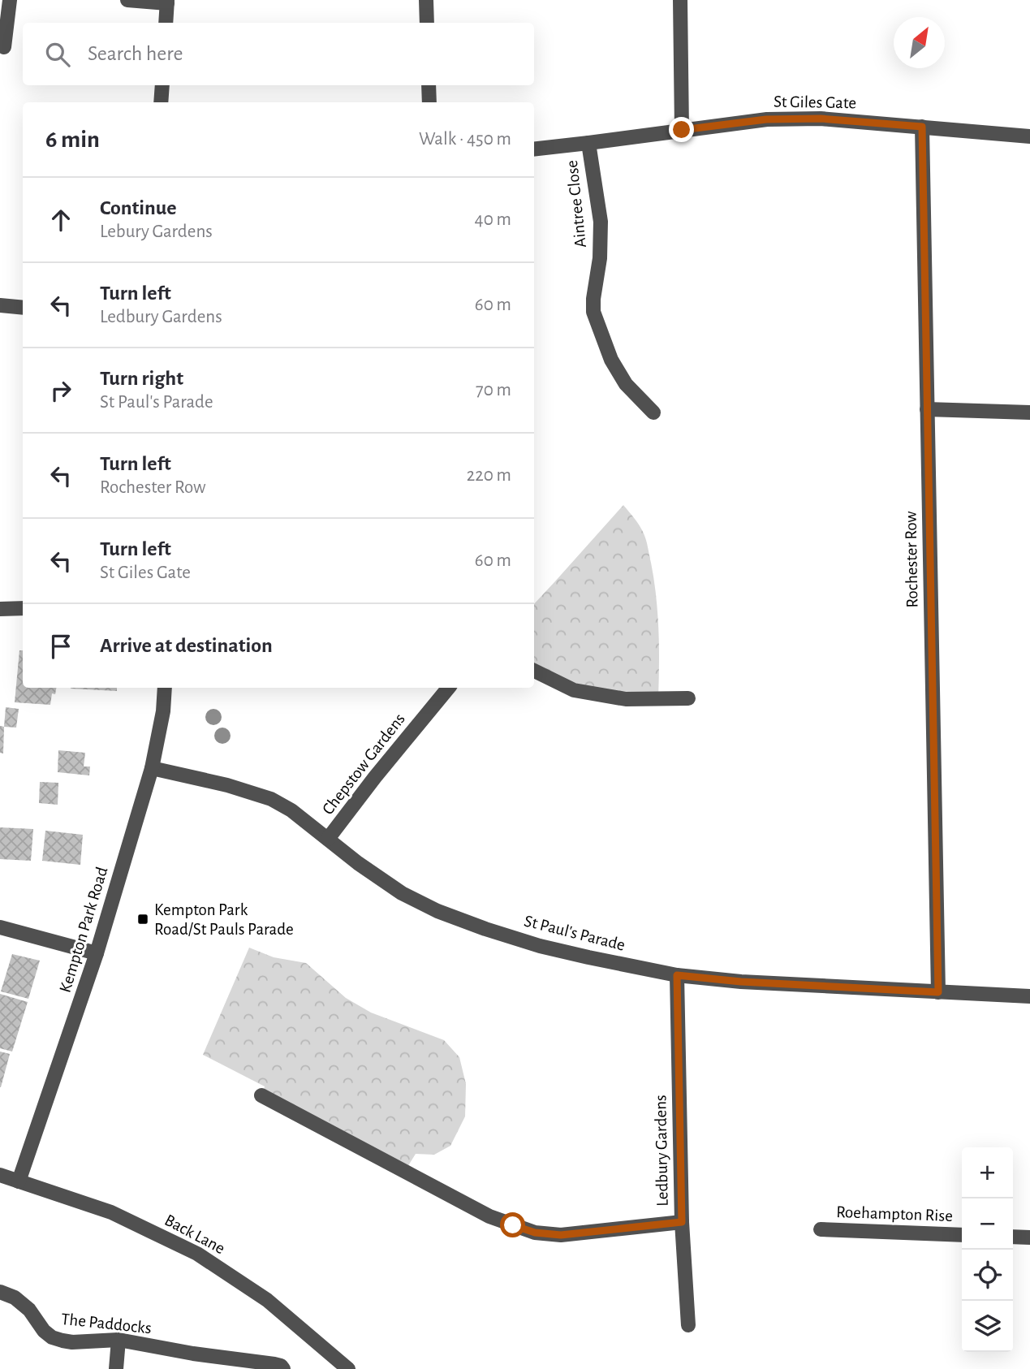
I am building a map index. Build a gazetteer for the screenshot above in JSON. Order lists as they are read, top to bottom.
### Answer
{
  "streets": {
    "street": [
      "St Giles Gate",
      "Aintree Close",
      "Rochester Row",
      "Chepstow Gardens",
      "Kempton Park Road",
      "St Paul's Parade",
      "Ledbury Gardens",
      "Roehampton Rise",
      "Back Lane",
      "The Paddocks"
    ]
  },
  "crossings": [
    ["St Giles Gate", "Aintree Close"],
    ["St Giles Gate", "Rochester Row"],
    ["Rochester Row", "St Paul's Parade"],
    ["Chepstow Gardens", "St Paul's Parade"],
    ["Kempton Park Road", "St Paul's Parade"],
    ["Kempton Park Road", "Back Lane"],
    ["St Paul's Parade", "Ledbury Gardens"]
  ],
  "places": {
    "transit": ["Kempton Park Road/St Pauls Parade"]
  },
  "north": "top right",
  "page": {
    "search": "Search here",
    "heading": ["6 min", "Walk · 450 m"],
    "list": [
      ["Continue", "Lebury Gardens", "40 m"],
      ["Turn left", "Ledbury Gardens", "60 m"],
      ["Turn right", "St Paul's Parade", "70 m"],
      ["Turn left", "Rochester Row", "220 m"],
      ["Turn left", "St Giles Gate", "60 m"],
      "Arrive at destination"
    ],
    "map_buttons": ["+", "−"]
  }
}
